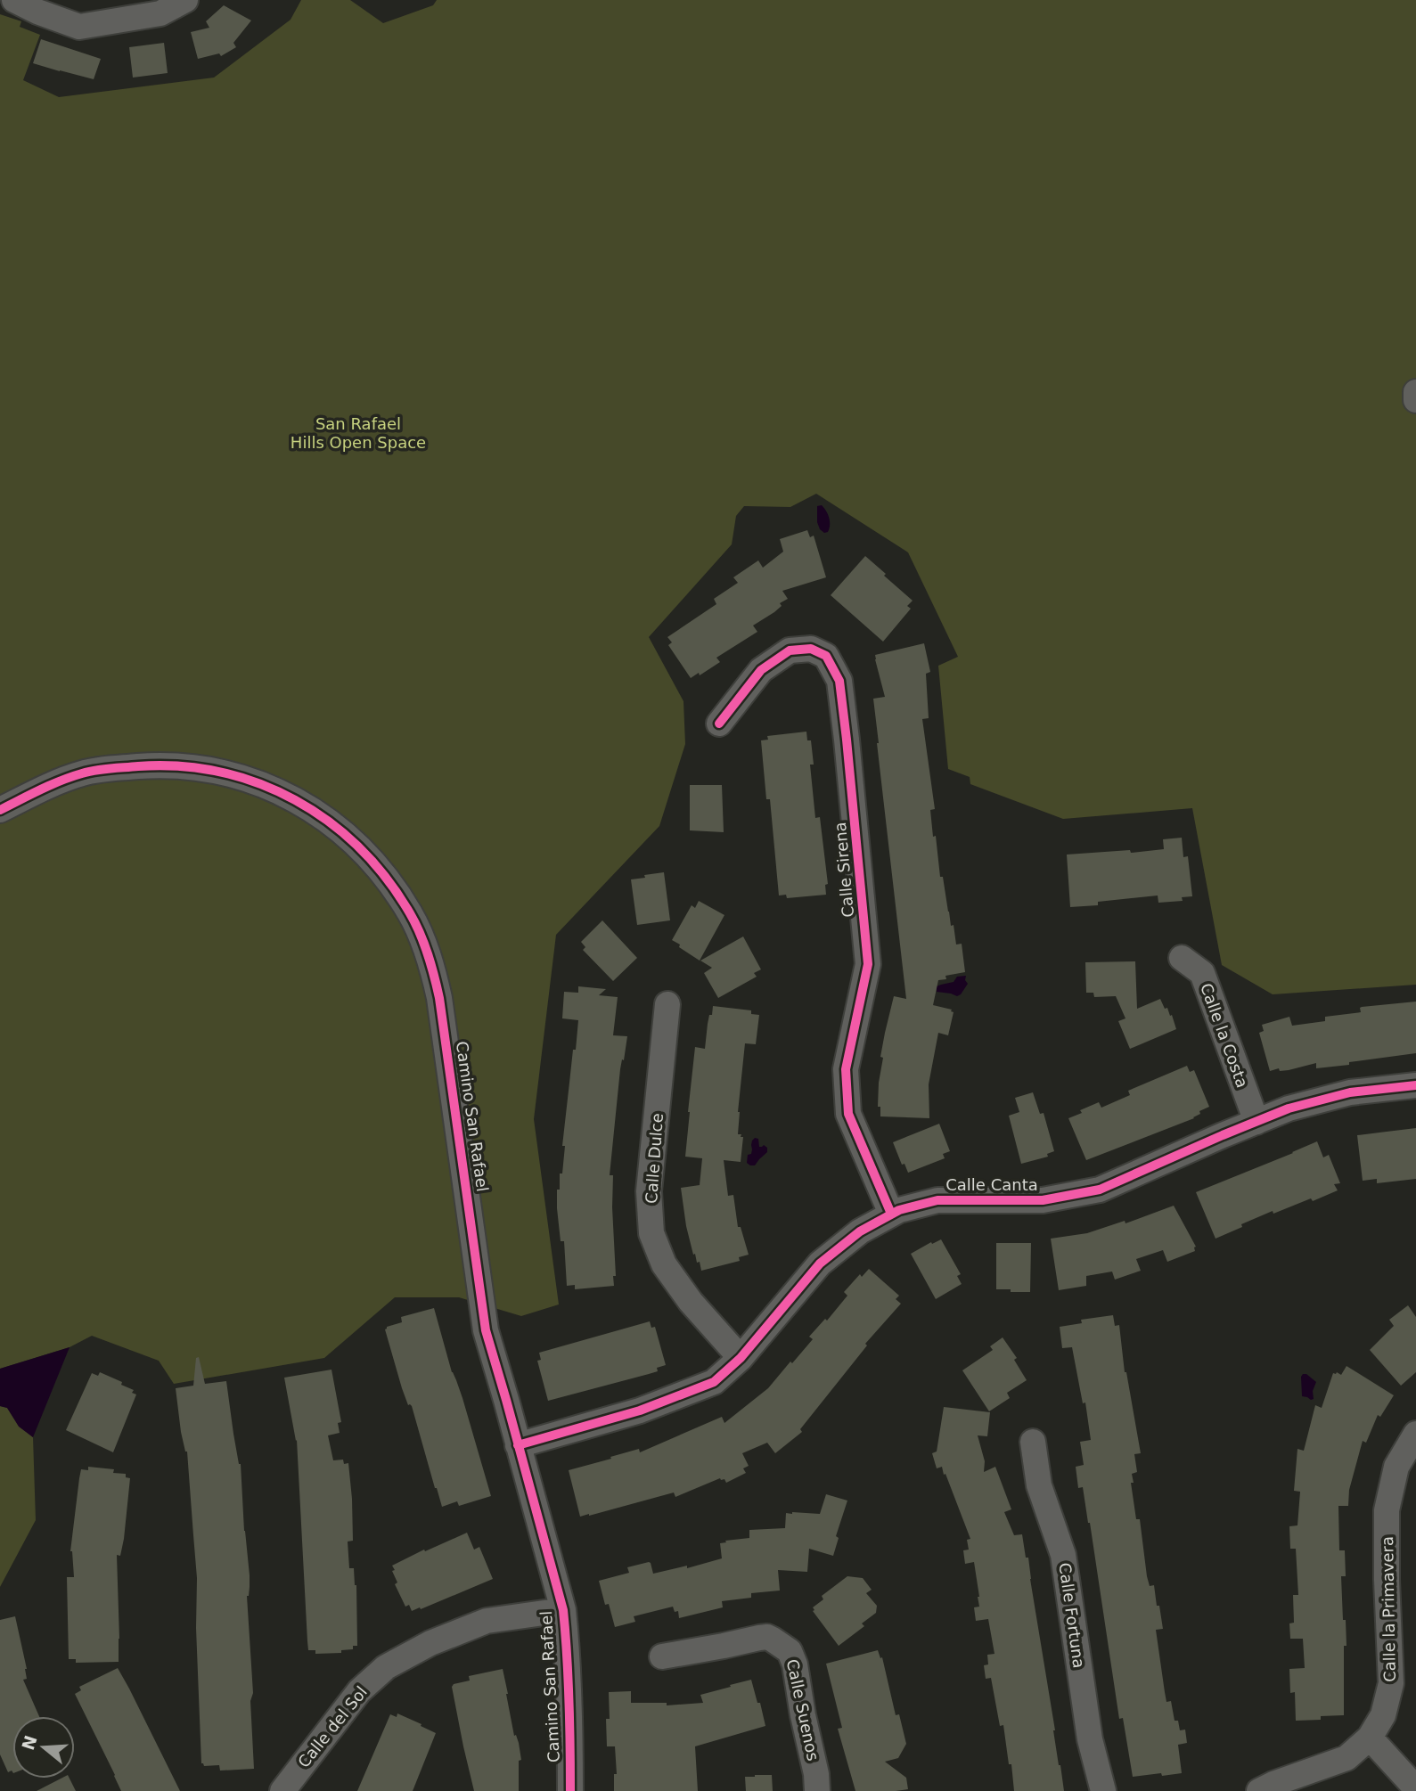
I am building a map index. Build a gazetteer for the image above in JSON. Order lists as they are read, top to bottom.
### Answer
{
  "streets": {
    "street": [
      "Calle Sirena",
      "Calle la Costa",
      "Camino San Rafael",
      "Calle Dulce",
      "Calle Canta",
      "Calle la Primavera",
      "Calle Fortuna",
      "Calle Suenos",
      "Calle del Sol"
    ]
  },
  "crossings": [
    ["Calle Sirena", "Calle Canta"],
    ["Calle la Costa", "Calle Canta"],
    ["Camino San Rafael", "Calle Canta"],
    ["Camino San Rafael", "Calle del Sol"],
    ["Calle Dulce", "Calle Canta"]
  ],
  "parks": ["San Rafael Hills Open Space"],
  "north": "left"
}
